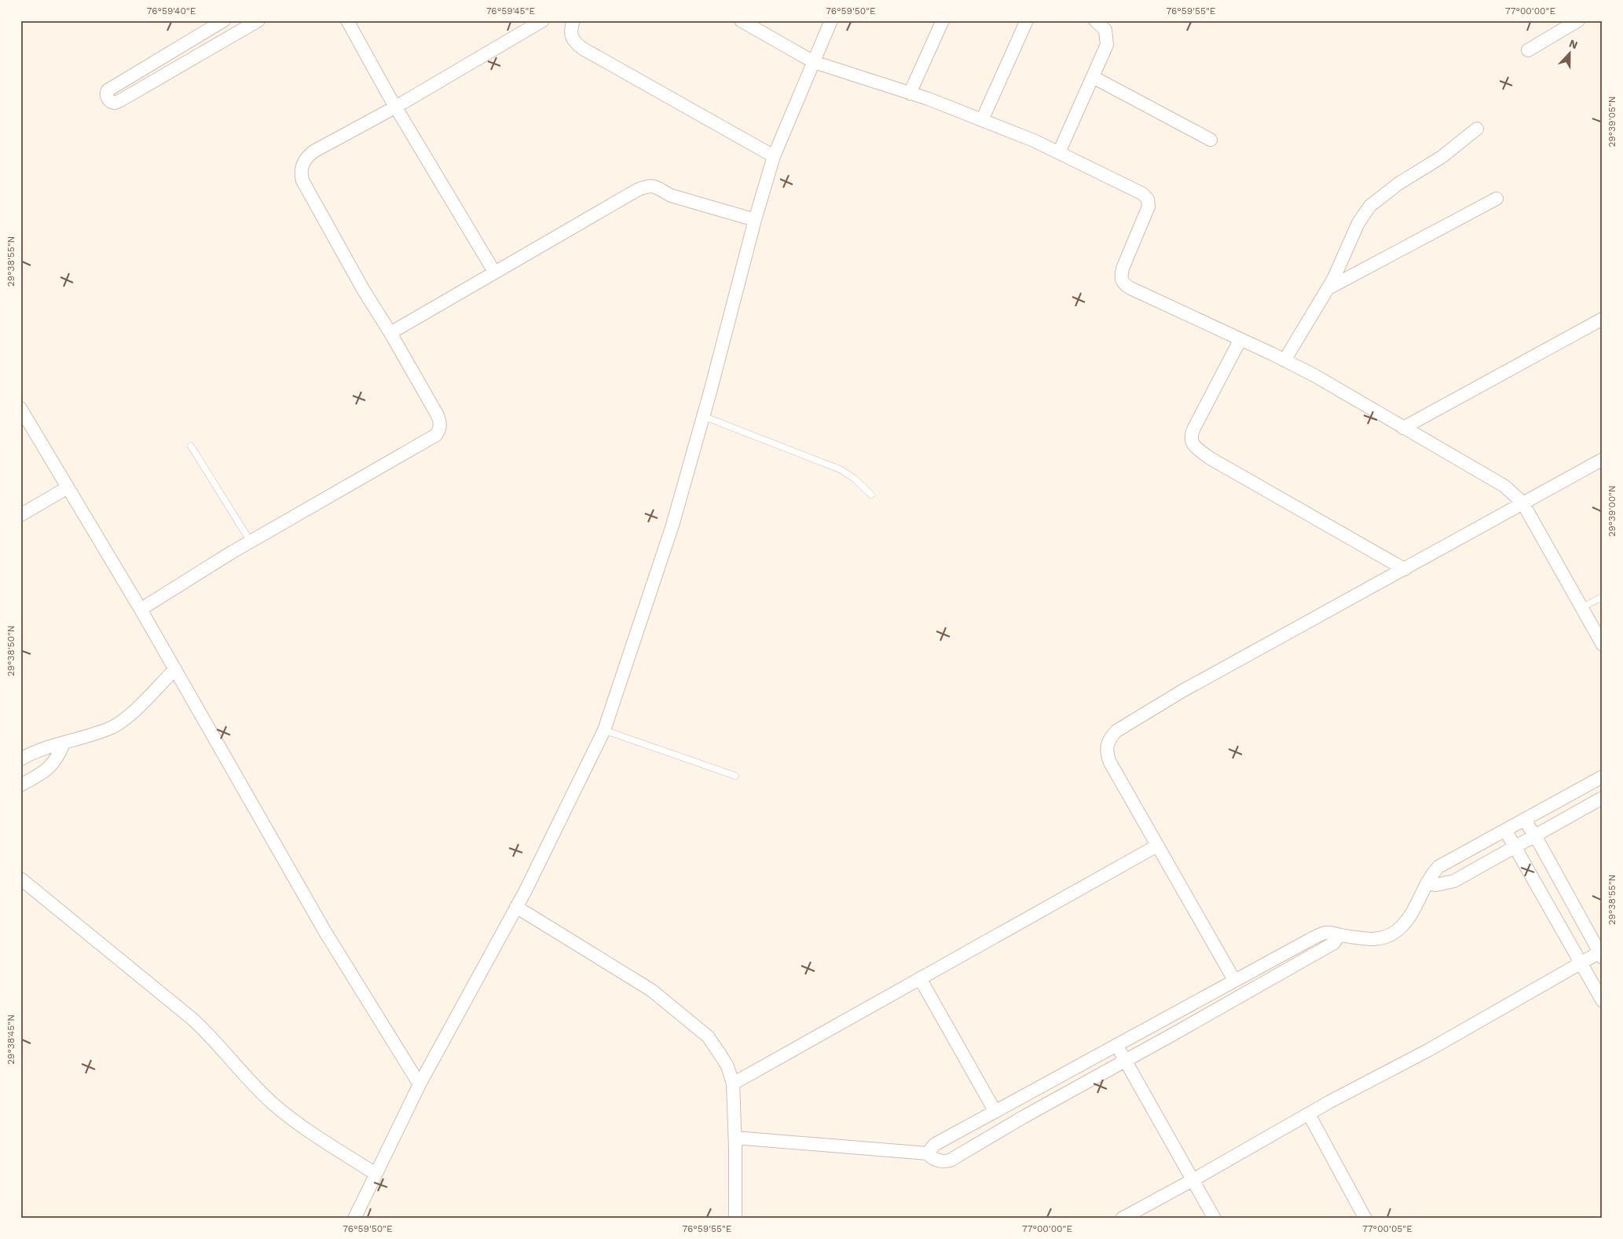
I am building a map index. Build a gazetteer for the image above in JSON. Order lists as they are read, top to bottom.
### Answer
{
  "north": "top",
  "coordinates": [
    "76°59'40\"E",
    "76°59'45\"E",
    "76°59'50\"E",
    "76°59'55\"E",
    "77°00'00\"E",
    "29°39'05\"N",
    "29°38'55\"N",
    "29°39'00\"N",
    "29°38'50\"N",
    "29°38'45\"N",
    "77°00'05\"E"
  ]
}
